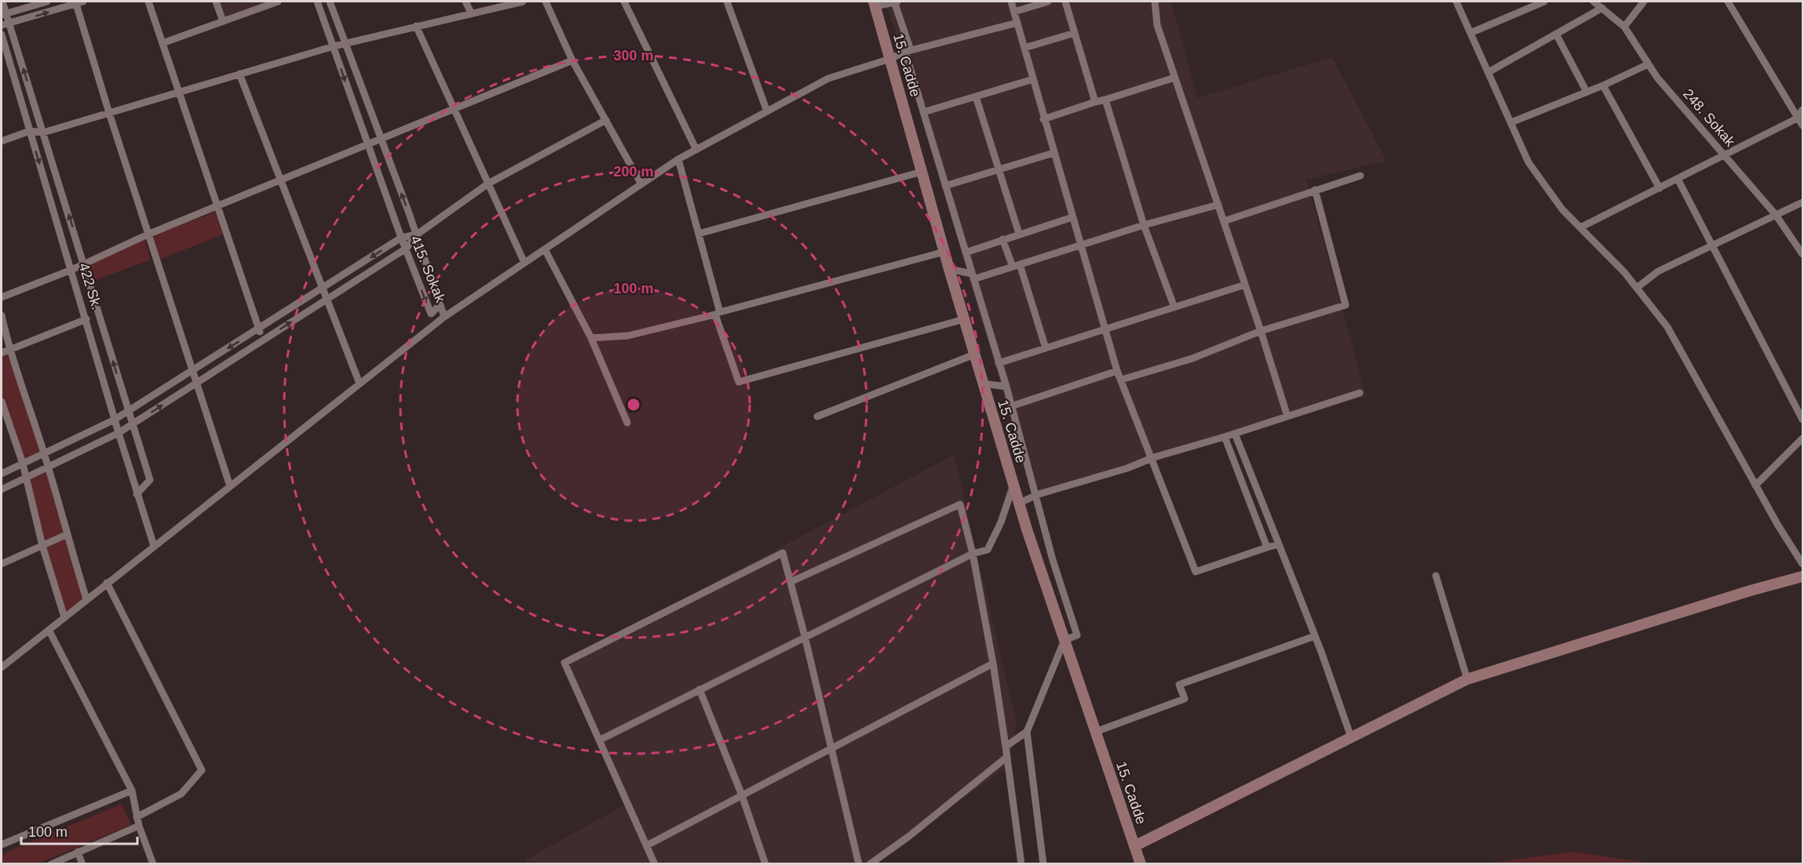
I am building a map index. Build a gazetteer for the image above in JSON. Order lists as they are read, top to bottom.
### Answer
{
  "streets": {
    "main road": ["15. Cadde"],
    "street": ["248. Sokak", "415. Sokak", "422 Sk."]
  },
  "scale_bar": "100 m",
  "rings": ["300 m", "200 m", "100 m"]
}
